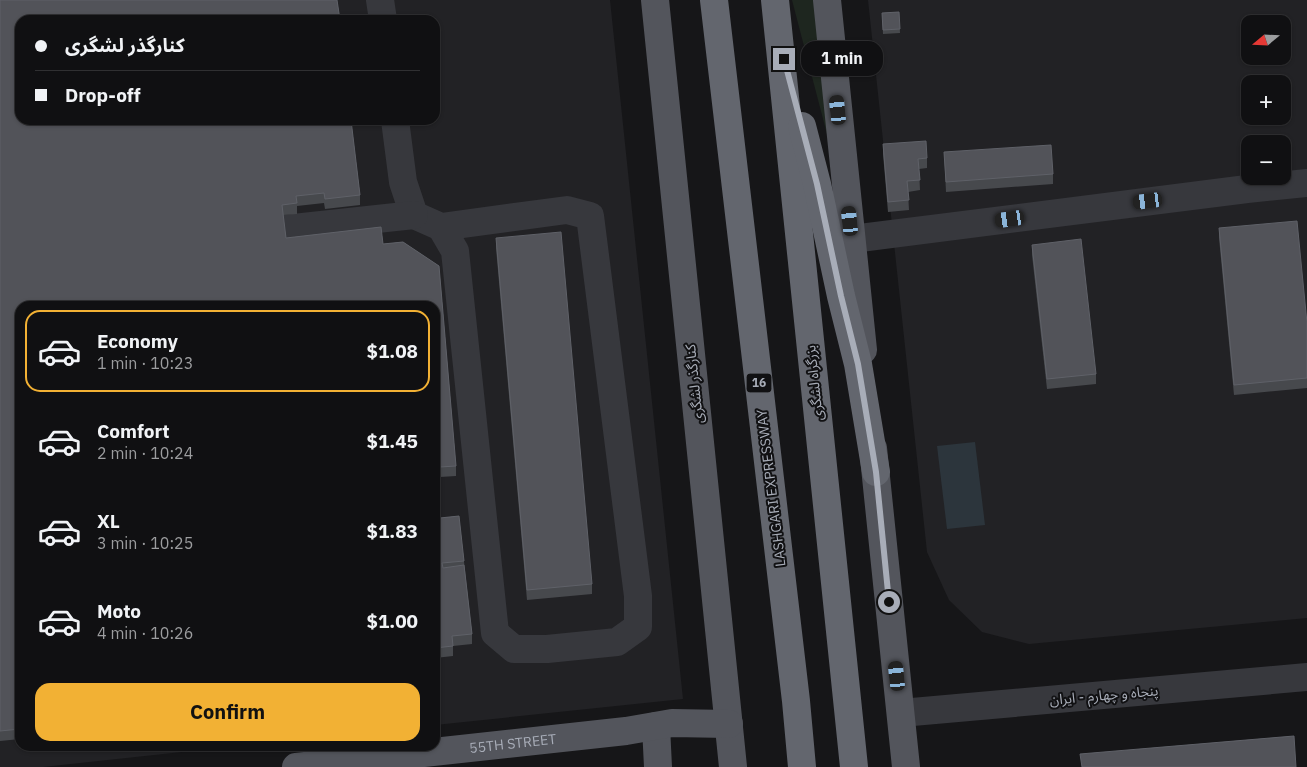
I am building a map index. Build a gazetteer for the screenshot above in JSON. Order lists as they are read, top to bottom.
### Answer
{
  "streets": {
    "highway": ["16", "بزرگراه لشگری", "LASHGARI EXPRESSWAY"],
    "main road": ["کنارگذر لشگری", "55TH STREET"],
    "lane": ["پنجاه و چهارم - ایران"]
  },
  "crossings": [
    ["کنارگذر لشگری", "55TH STREET"]
  ],
  "north": "left",
  "page": {
    "map_buttons": ["+", "−"],
    "banner": ["کنارگذر لشگری", "Drop-off"],
    "bubble": "1 min",
    "list": [
      {
        "name": "Economy",
        "note": "1 min · 10:23",
        "value": "$1.08"
      },
      {
        "name": "Comfort",
        "note": "2 min · 10:24",
        "value": "$1.45"
      },
      {
        "name": "XL",
        "note": "3 min · 10:25",
        "value": "$1.83"
      },
      {
        "name": "Moto",
        "note": "4 min · 10:26",
        "value": "$1.00"
      }
    ],
    "buttons": "Confirm"
  }
}
